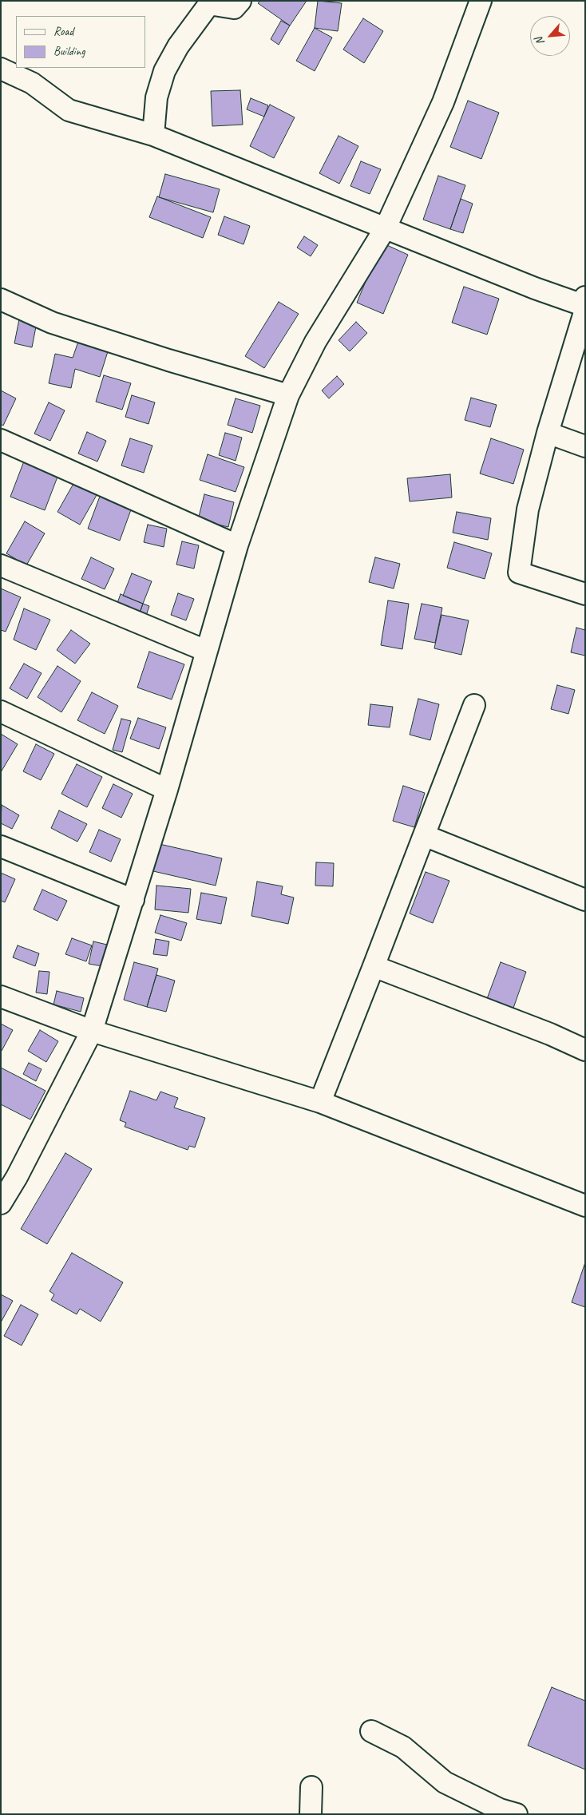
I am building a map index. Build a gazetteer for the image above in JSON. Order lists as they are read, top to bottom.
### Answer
{
  "legend": ["Road", "Building"],
  "north": "bottom left"
}
